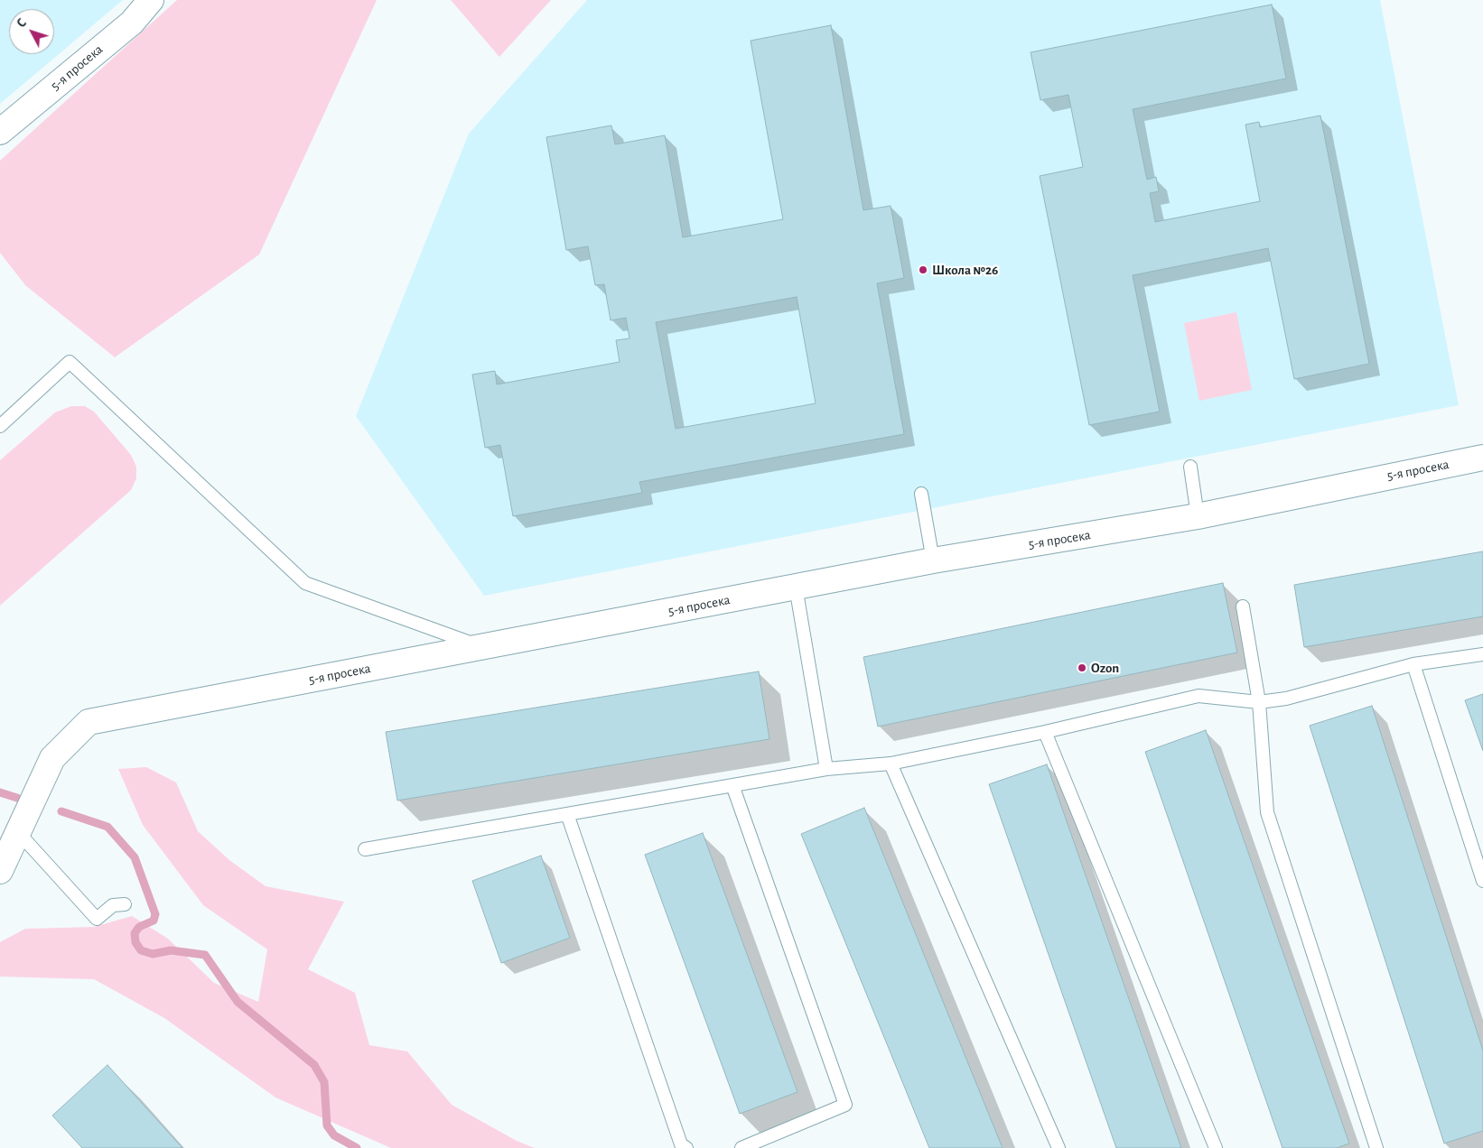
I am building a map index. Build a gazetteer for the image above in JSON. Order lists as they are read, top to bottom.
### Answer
{
  "streets": {
    "street": ["5-я просека"]
  },
  "places": ["Школа №26", "Ozon"],
  "north": "top left"
}
